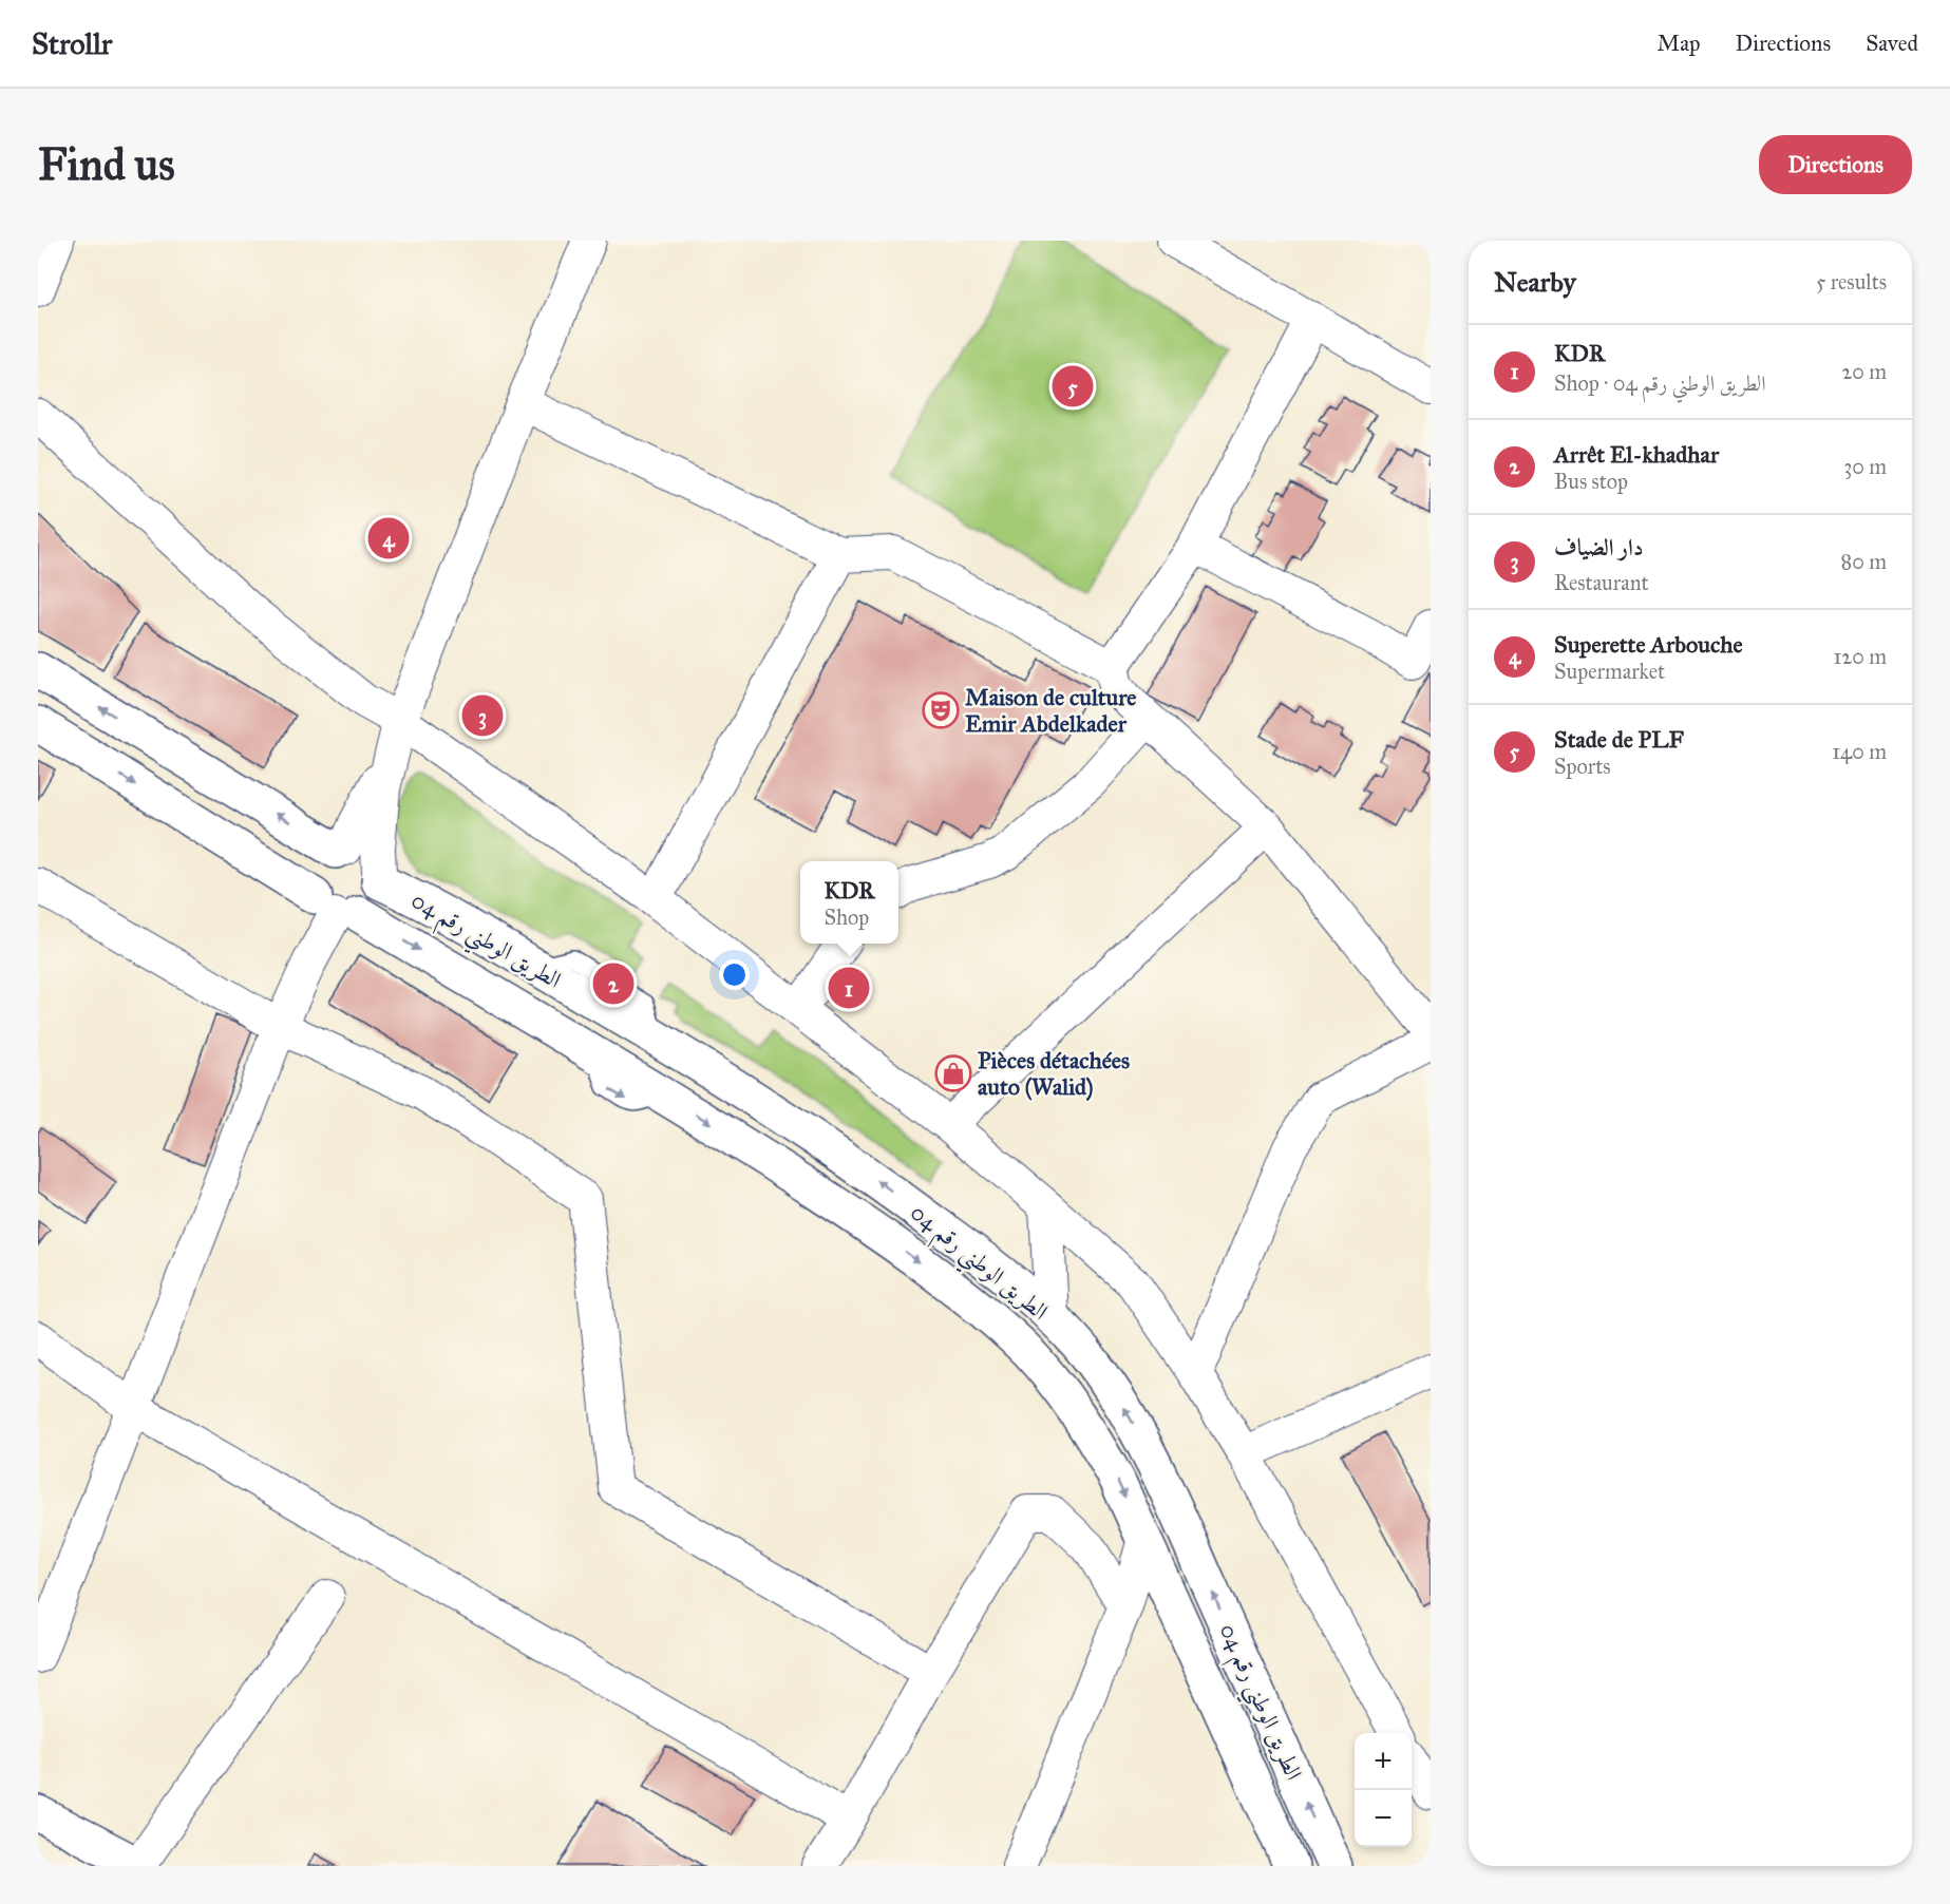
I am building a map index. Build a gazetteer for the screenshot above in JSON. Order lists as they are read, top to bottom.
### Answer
{
  "streets": {
    "main road": ["الطريق الوطني رقم 04"]
  },
  "places": {
    "theatre": ["Maison de culture Emir Abdelkader"],
    "shop": ["Pièces détachées auto (Walid)"]
  },
  "page": {
    "header": "Strollr",
    "nav": ["Map", "Directions", "Saved"],
    "buttons": "Directions",
    "title": "Find us",
    "heading": ["Nearby", "5 results"],
    "list": [
      {
        "mark": "1",
        "name": "KDR",
        "note": "Shop · الطريق الوطني رقم 04",
        "value": "20 m"
      },
      {
        "mark": "2",
        "name": "Arrêt El-khadhar",
        "note": "Bus stop",
        "value": "30 m"
      },
      {
        "mark": "3",
        "name": "دار الضياف",
        "note": "Restaurant",
        "value": "80 m"
      },
      {
        "mark": "4",
        "name": "Superette Arbouche",
        "note": "Supermarket",
        "value": "120 m"
      },
      {
        "mark": "5",
        "name": "Stade de PLF",
        "note": "Sports",
        "value": "140 m"
      }
    ],
    "pins": [
      "5",
      "4",
      "3",
      "2",
      "1"
    ],
    "popup": ["KDR", "Shop"],
    "map_buttons": ["+", "−"]
  }
}
